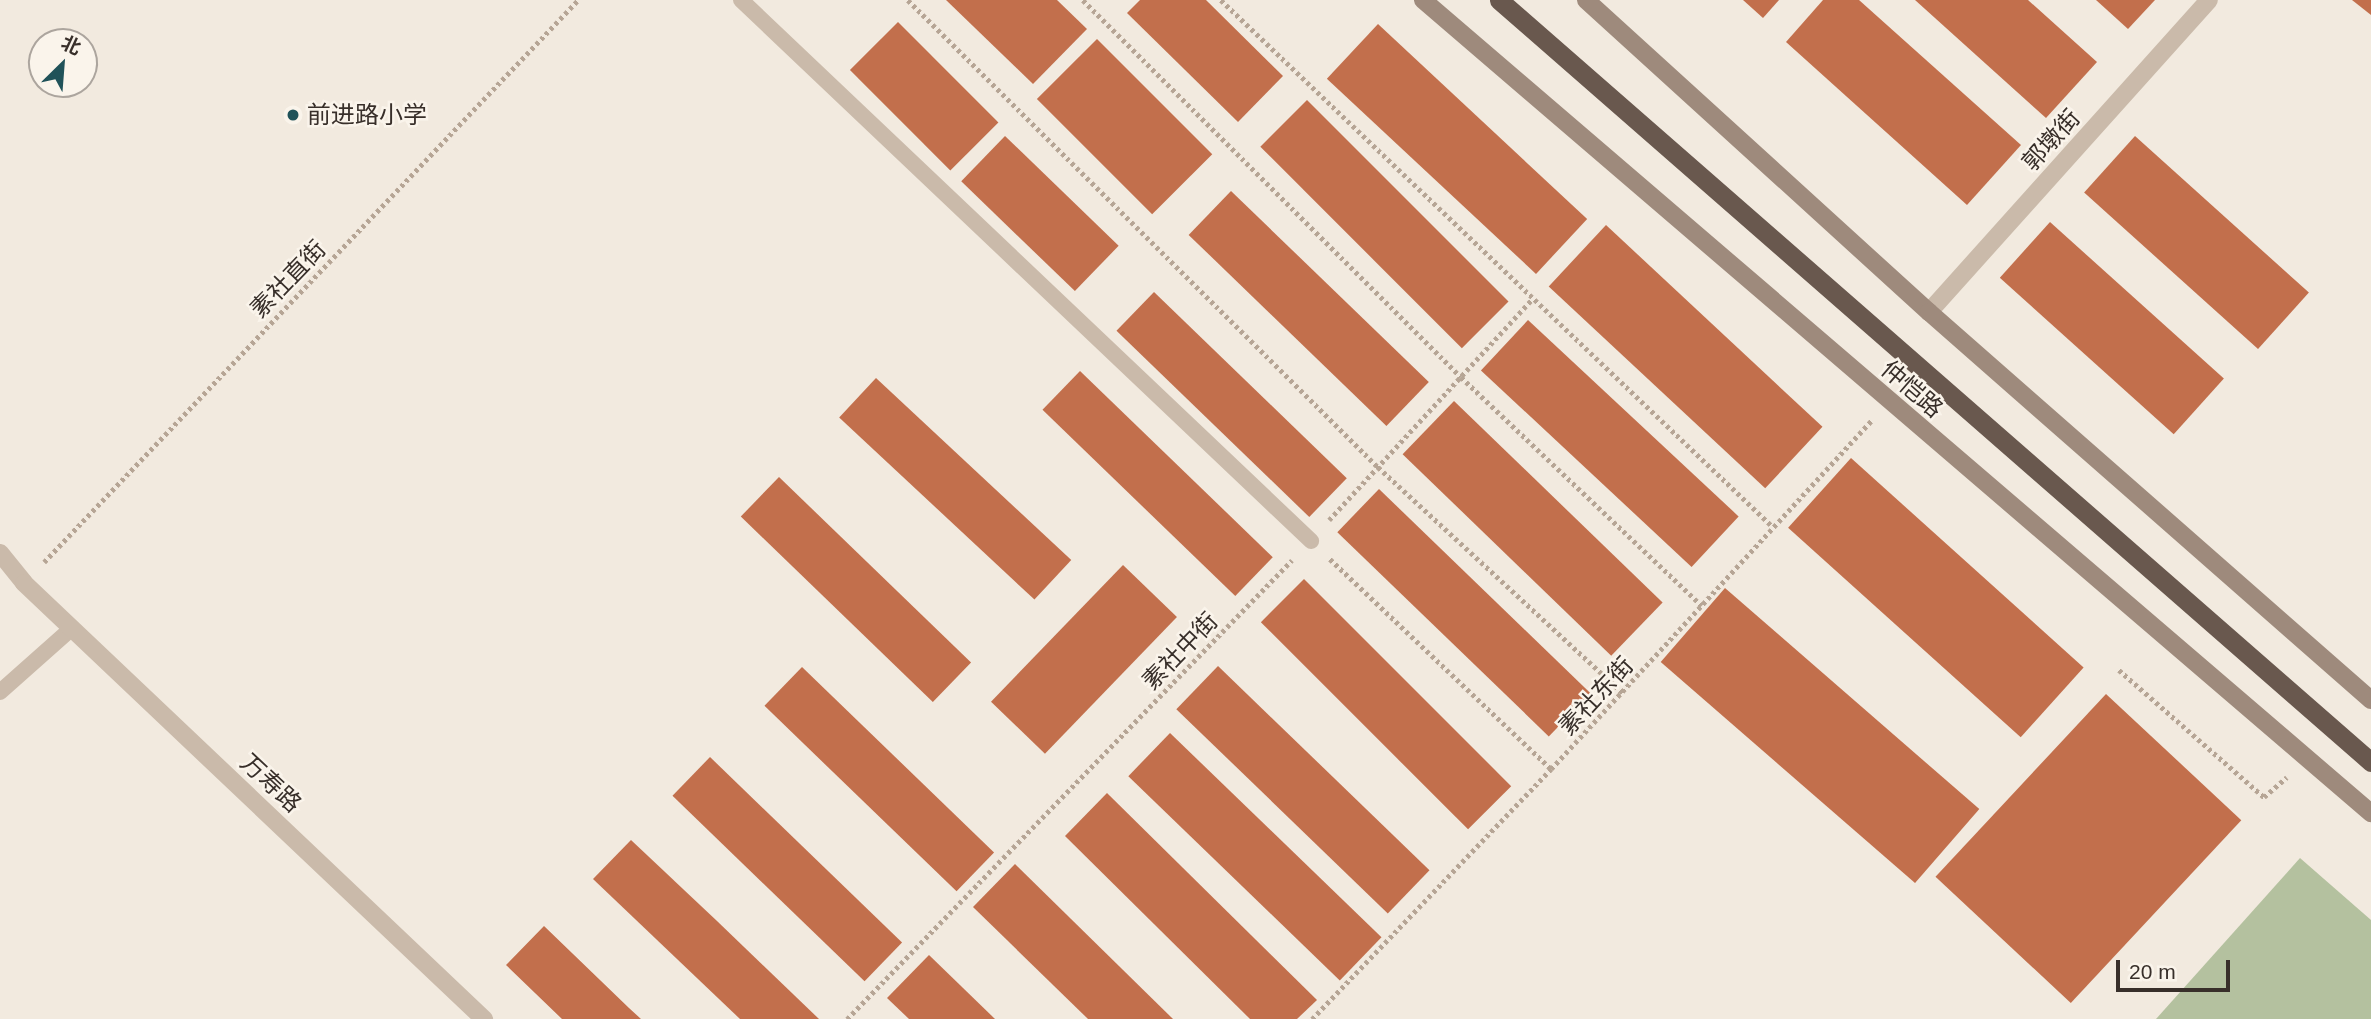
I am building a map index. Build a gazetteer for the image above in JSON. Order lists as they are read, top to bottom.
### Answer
{
  "streets": {
    "main road": ["仲恺路"],
    "street": ["郭墩街", "万寿路"],
    "path": ["素社直街", "素社中街", "素社东街"]
  },
  "crossings": [
    ["素社直街", "万寿路"],
    ["仲恺路", "素社东街"],
    ["素社中街", "素社东街"]
  ],
  "places": ["前进路小学"],
  "scale_bar": "20 m",
  "north": "top right"
}
